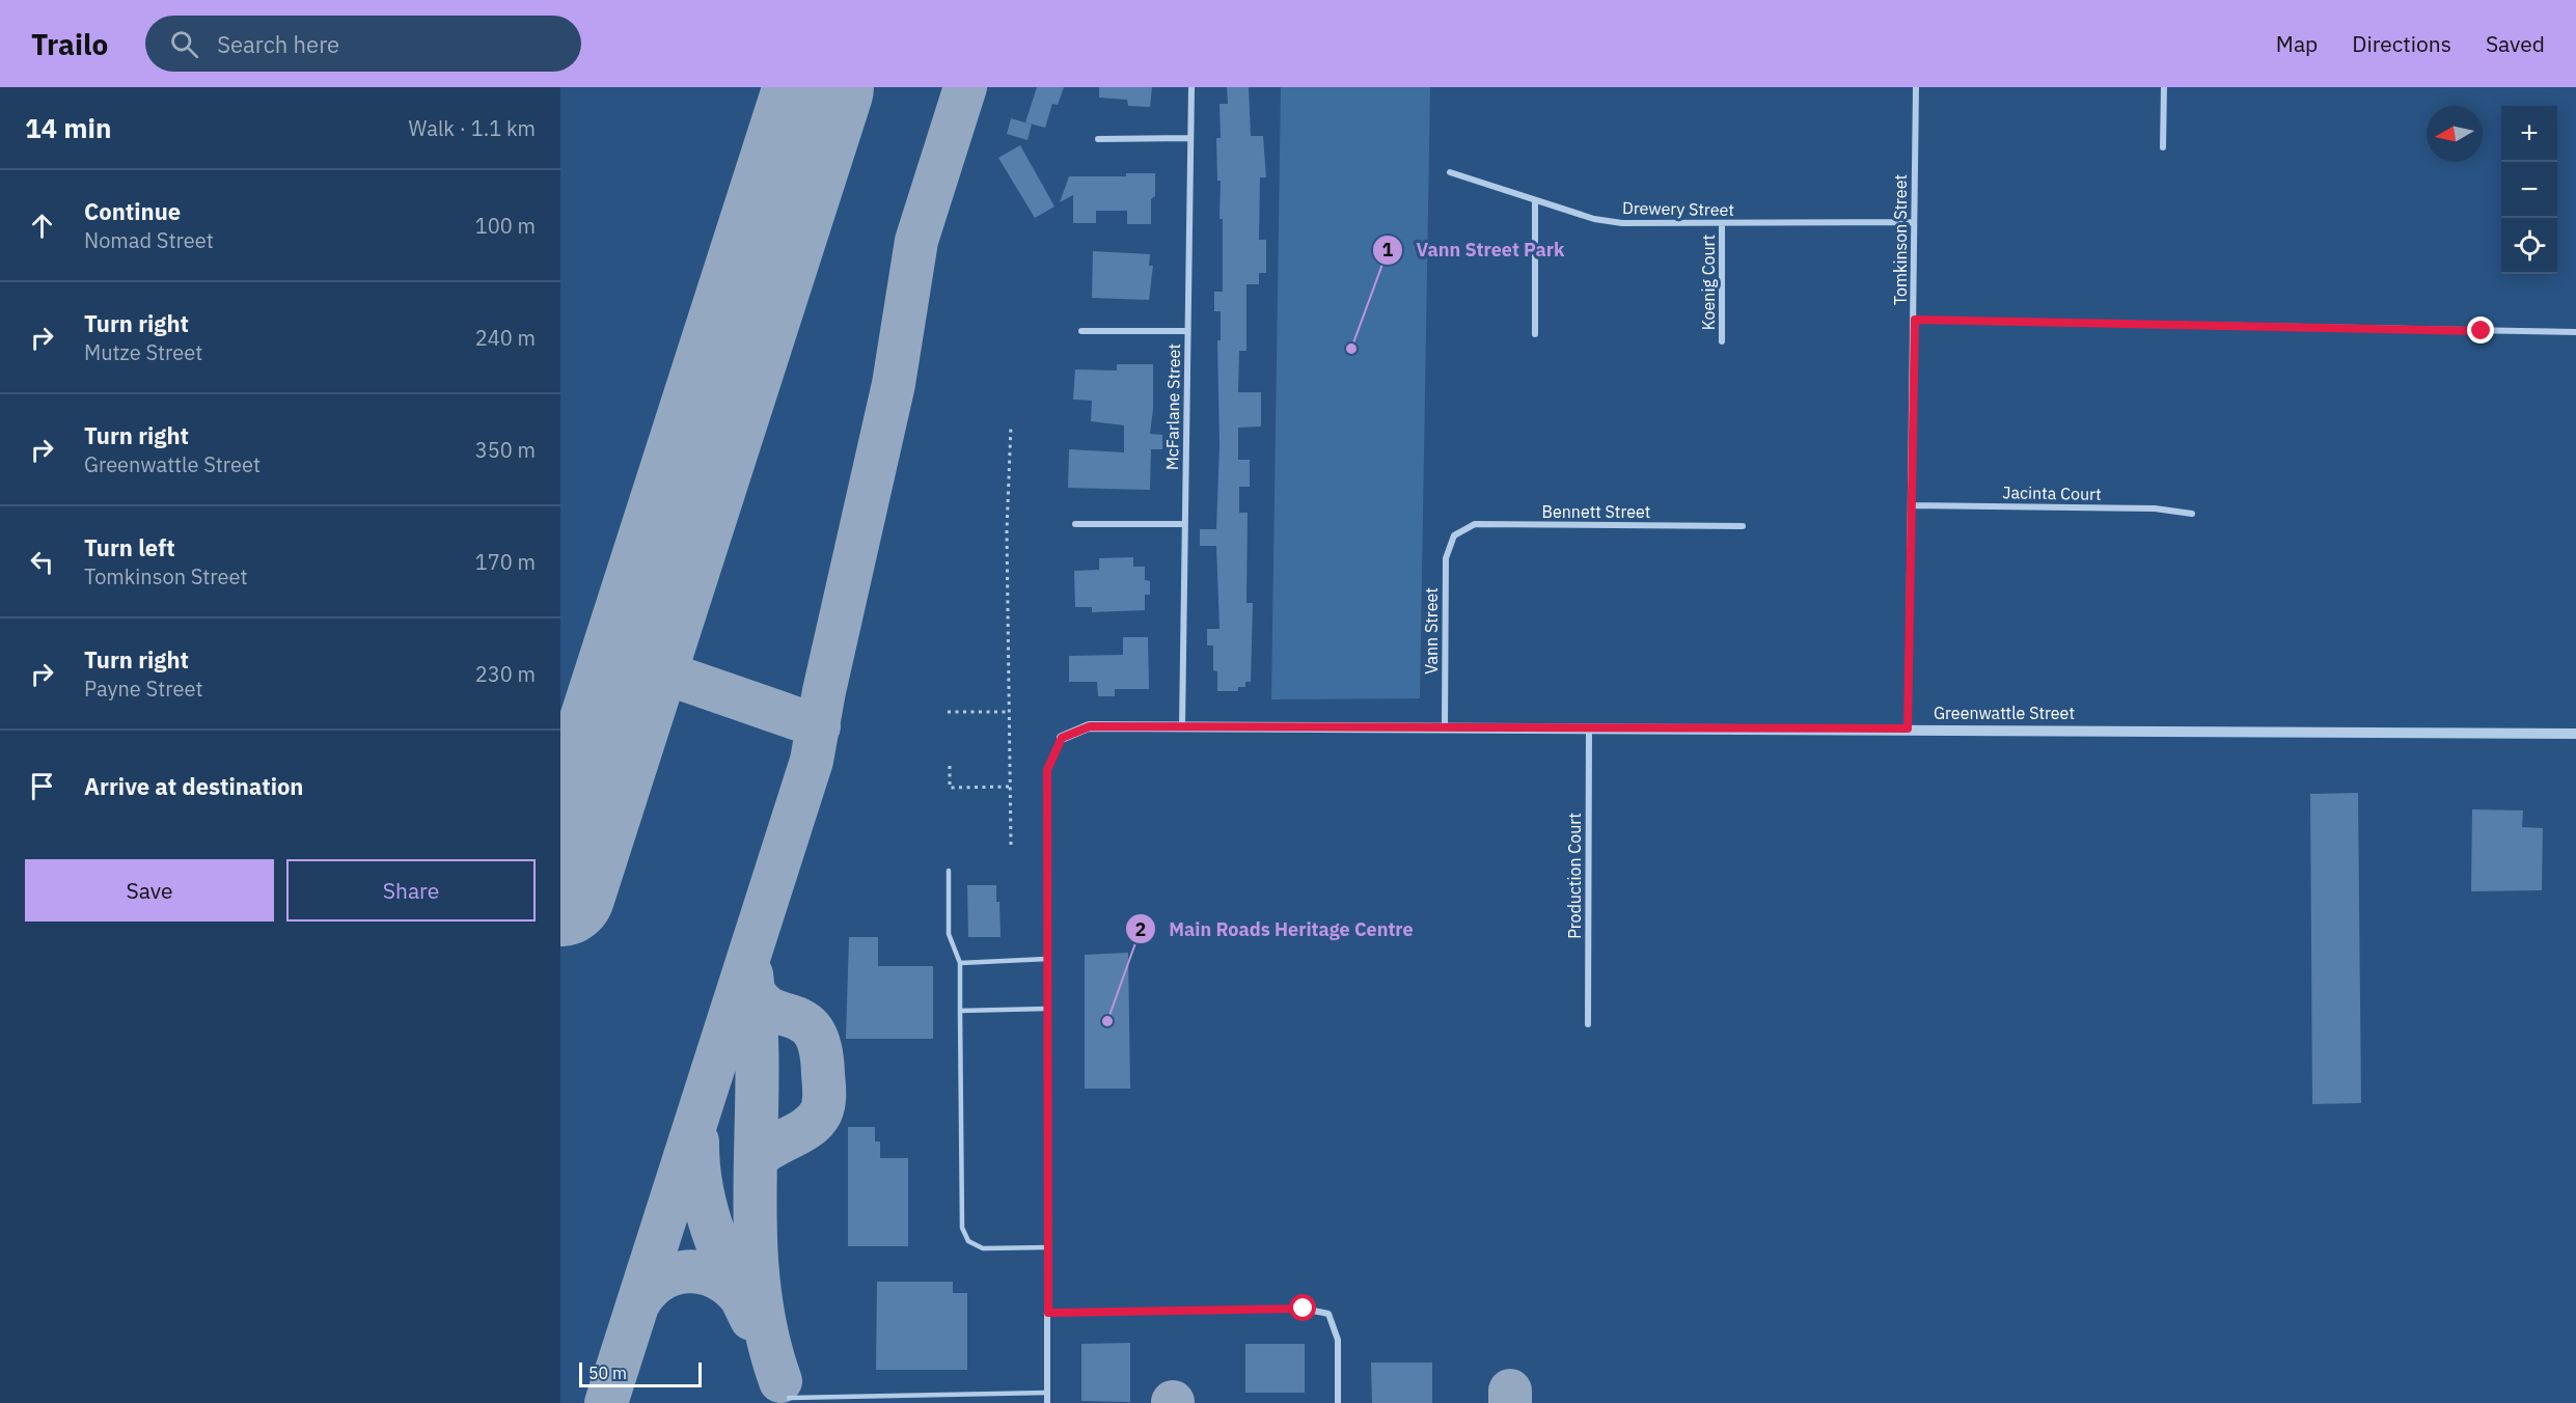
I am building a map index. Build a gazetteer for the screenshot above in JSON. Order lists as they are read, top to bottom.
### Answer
{
  "streets": {
    "street": [
      "Drewery Street",
      "Tomkinson Street",
      "Koenig Court",
      "McFarlane Street",
      "Jacinta Court",
      "Bennett Street",
      "Vann Street",
      "Greenwattle Street",
      "Production Court"
    ]
  },
  "crossings": [
    ["Drewery Street", "Tomkinson Street"],
    ["Drewery Street", "Koenig Court"],
    ["Tomkinson Street", "Jacinta Court"],
    ["Tomkinson Street", "Greenwattle Street"],
    ["McFarlane Street", "Greenwattle Street"],
    ["Bennett Street", "Vann Street"],
    ["Vann Street", "Greenwattle Street"],
    ["Greenwattle Street", "Production Court"]
  ],
  "places": ["Vann Street Park", "Main Roads Heritage Centre"],
  "scale_bar": "50 m",
  "north": "left",
  "page": {
    "header": "Trailo",
    "search": "Search here",
    "nav": ["Map", "Directions", "Saved"],
    "heading": ["14 min", "Walk · 1.1 km"],
    "map_buttons": ["+", "−"],
    "list": [
      ["Continue", "Nomad Street", "100 m"],
      ["Turn right", "Mutze Street", "240 m"],
      ["Turn right", "Greenwattle Street", "350 m"],
      ["Turn left", "Tomkinson Street", "170 m"],
      ["Turn right", "Payne Street", "230 m"],
      "Arrive at destination"
    ],
    "buttons": ["Save", "Share"],
    "scale": "50 m"
  }
}
